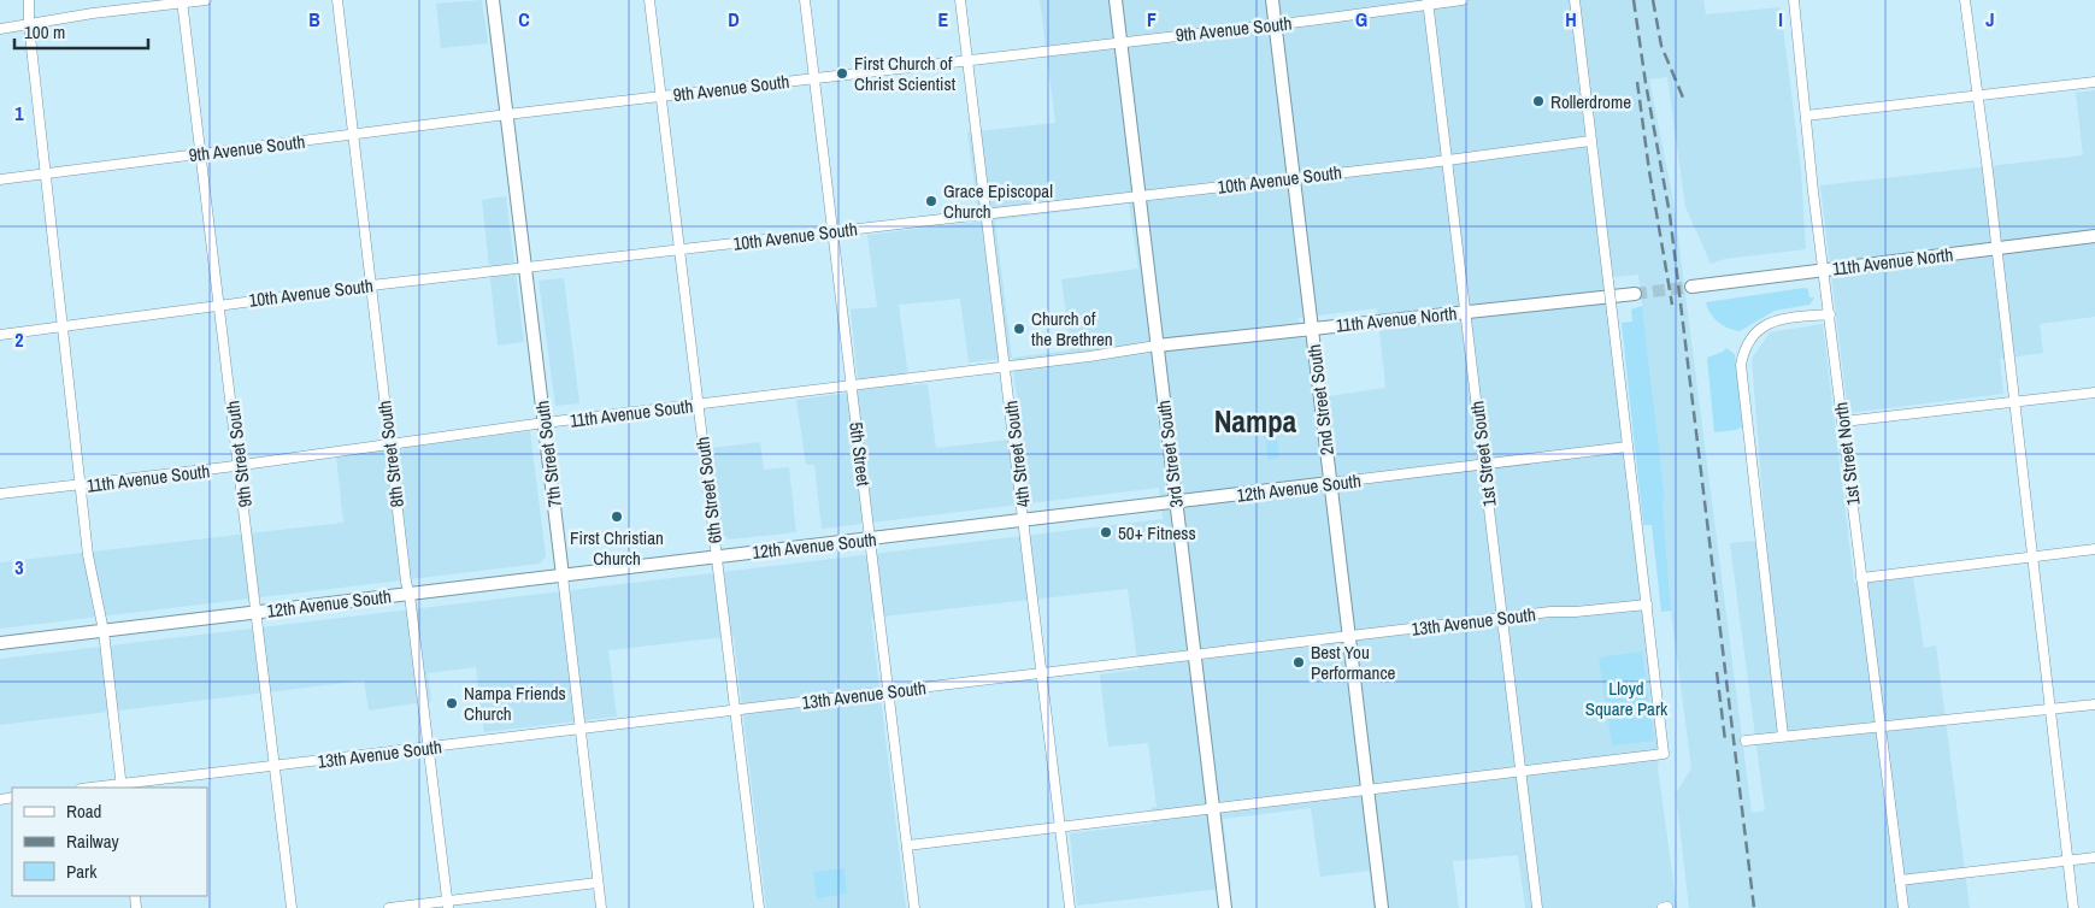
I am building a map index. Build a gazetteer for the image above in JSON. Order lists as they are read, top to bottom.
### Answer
{
  "streets": {
    "main road": [
      "11th Avenue North",
      "2nd Street South",
      "7th Street South",
      "3rd Street South",
      "12th Avenue South"
    ],
    "street": [
      "9th Avenue South",
      "10th Avenue South",
      "11th Avenue South",
      "9th Street South",
      "8th Street South",
      "5th Street",
      "4th Street South",
      "1st Street South",
      "1st Street North",
      "6th Street South",
      "13th Avenue South"
    ]
  },
  "crossings": [
    ["9th Avenue South", "2nd Street South"],
    ["9th Avenue South", "9th Street South"],
    ["9th Avenue South", "8th Street South"],
    ["9th Avenue South", "7th Street South"],
    ["9th Avenue South", "5th Street"],
    ["9th Avenue South", "4th Street South"],
    ["9th Avenue South", "3rd Street South"],
    ["9th Avenue South", "1st Street South"],
    ["9th Avenue South", "6th Street South"],
    ["10th Avenue South", "2nd Street South"],
    ["10th Avenue South", "9th Street South"],
    ["10th Avenue South", "8th Street South"],
    ["10th Avenue South", "7th Street South"],
    ["10th Avenue South", "5th Street"],
    ["10th Avenue South", "4th Street South"],
    ["10th Avenue South", "3rd Street South"],
    ["10th Avenue South", "1st Street South"],
    ["10th Avenue South", "6th Street South"],
    ["11th Avenue North", "2nd Street South"],
    ["11th Avenue North", "11th Avenue South"],
    ["11th Avenue North", "3rd Street South"],
    ["11th Avenue North", "1st Street South"],
    ["11th Avenue North", "1st Street North"],
    ["2nd Street South", "12th Avenue South"],
    ["2nd Street South", "13th Avenue South"],
    ["11th Avenue South", "9th Street South"],
    ["11th Avenue South", "8th Street South"],
    ["11th Avenue South", "7th Street South"],
    ["11th Avenue South", "5th Street"],
    ["11th Avenue South", "4th Street South"],
    ["11th Avenue South", "3rd Street South"],
    ["11th Avenue South", "6th Street South"],
    ["9th Street South", "12th Avenue South"],
    ["9th Street South", "13th Avenue South"],
    ["8th Street South", "12th Avenue South"],
    ["8th Street South", "13th Avenue South"],
    ["7th Street South", "12th Avenue South"],
    ["7th Street South", "13th Avenue South"],
    ["5th Street", "12th Avenue South"],
    ["5th Street", "13th Avenue South"],
    ["4th Street South", "12th Avenue South"],
    ["4th Street South", "13th Avenue South"],
    ["3rd Street South", "12th Avenue South"],
    ["3rd Street South", "13th Avenue South"],
    ["1st Street South", "12th Avenue South"],
    ["1st Street South", "13th Avenue South"],
    ["12th Avenue South", "6th Street South"],
    ["6th Street South", "13th Avenue South"]
  ],
  "districts": ["Nampa"],
  "parks": ["Lloyd Square Park"],
  "places": [
    "First Church of Christ Scientist",
    "Rollerdrome",
    "Grace Episcopal Church",
    "Church of the Brethren",
    "First Christian Church",
    "50+ Fitness",
    "Best You Performance",
    "Nampa Friends Church"
  ],
  "legend": ["Road", "Railway", "Park"],
  "scale_bar": "100 m",
  "grid": {
    "columns": [
      "B",
      "C",
      "D",
      "E",
      "F",
      "G",
      "H",
      "I",
      "J"
    ],
    "rows": ["1", "2", "3"]
  }
}
